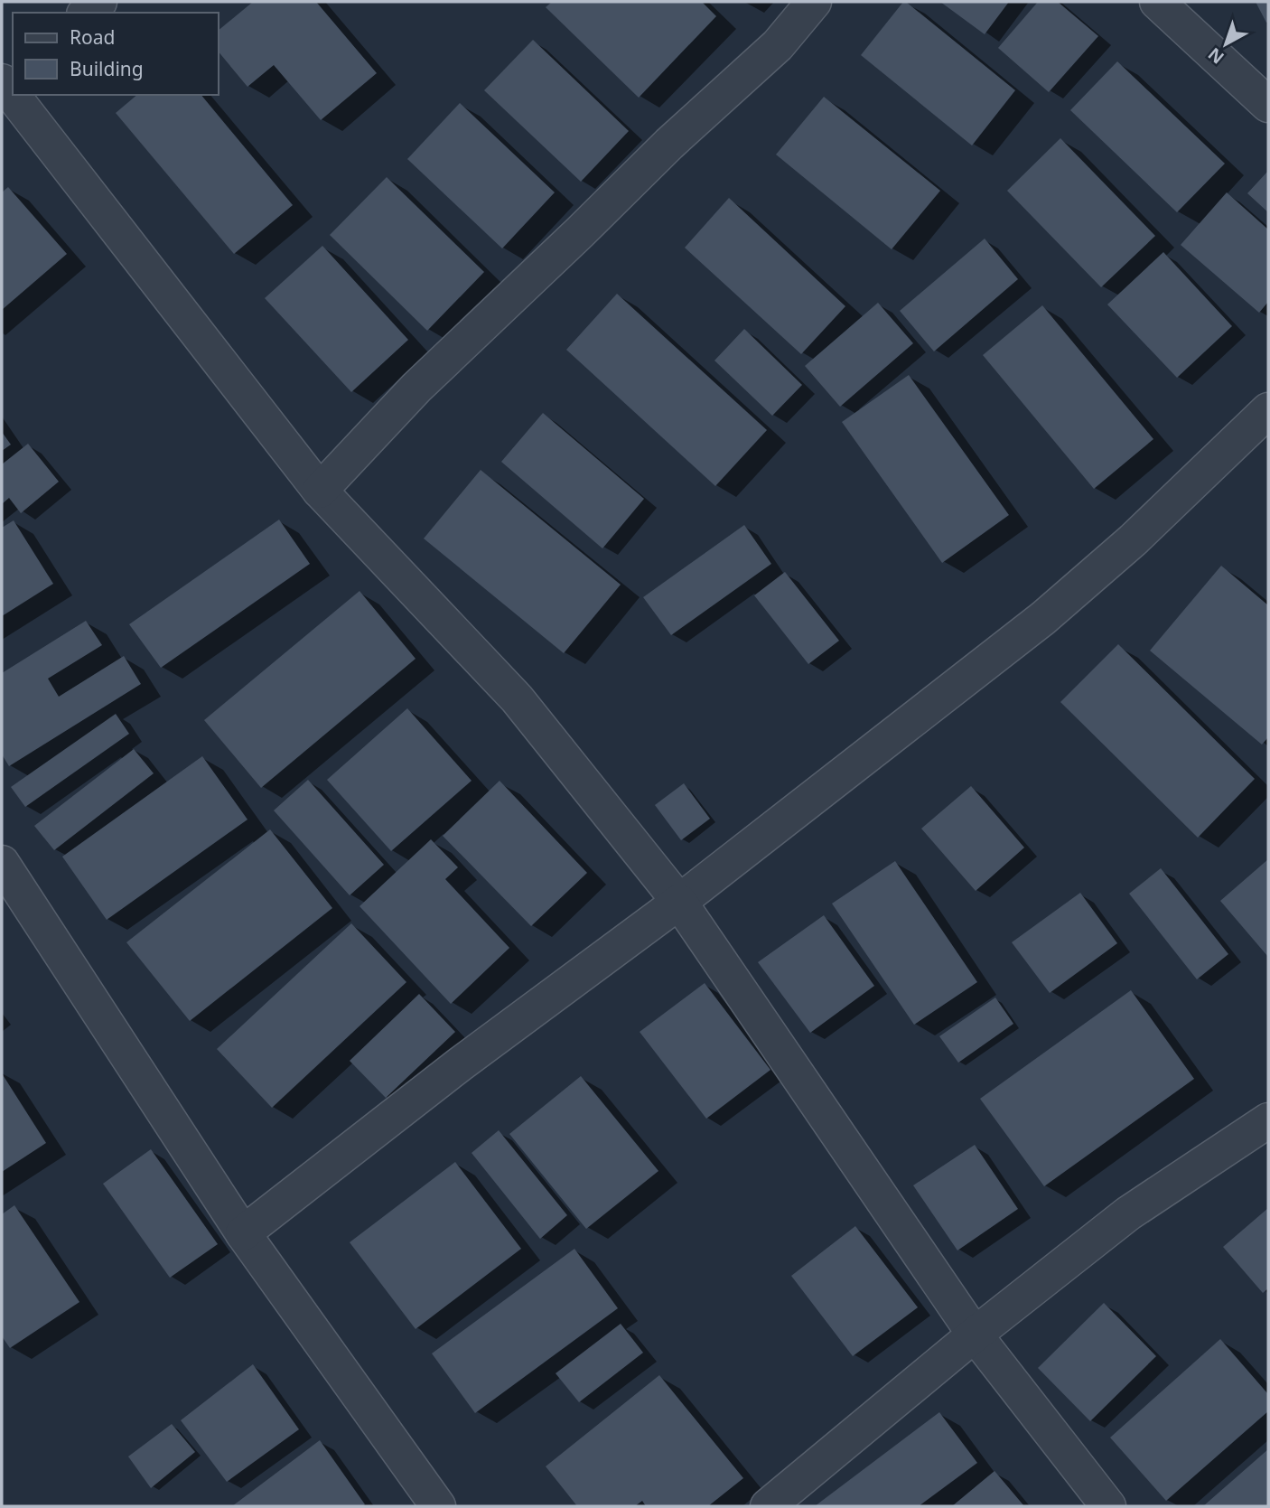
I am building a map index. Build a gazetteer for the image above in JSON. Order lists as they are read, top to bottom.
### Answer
{
  "legend": ["Road", "Building"],
  "north": "bottom left"
}
